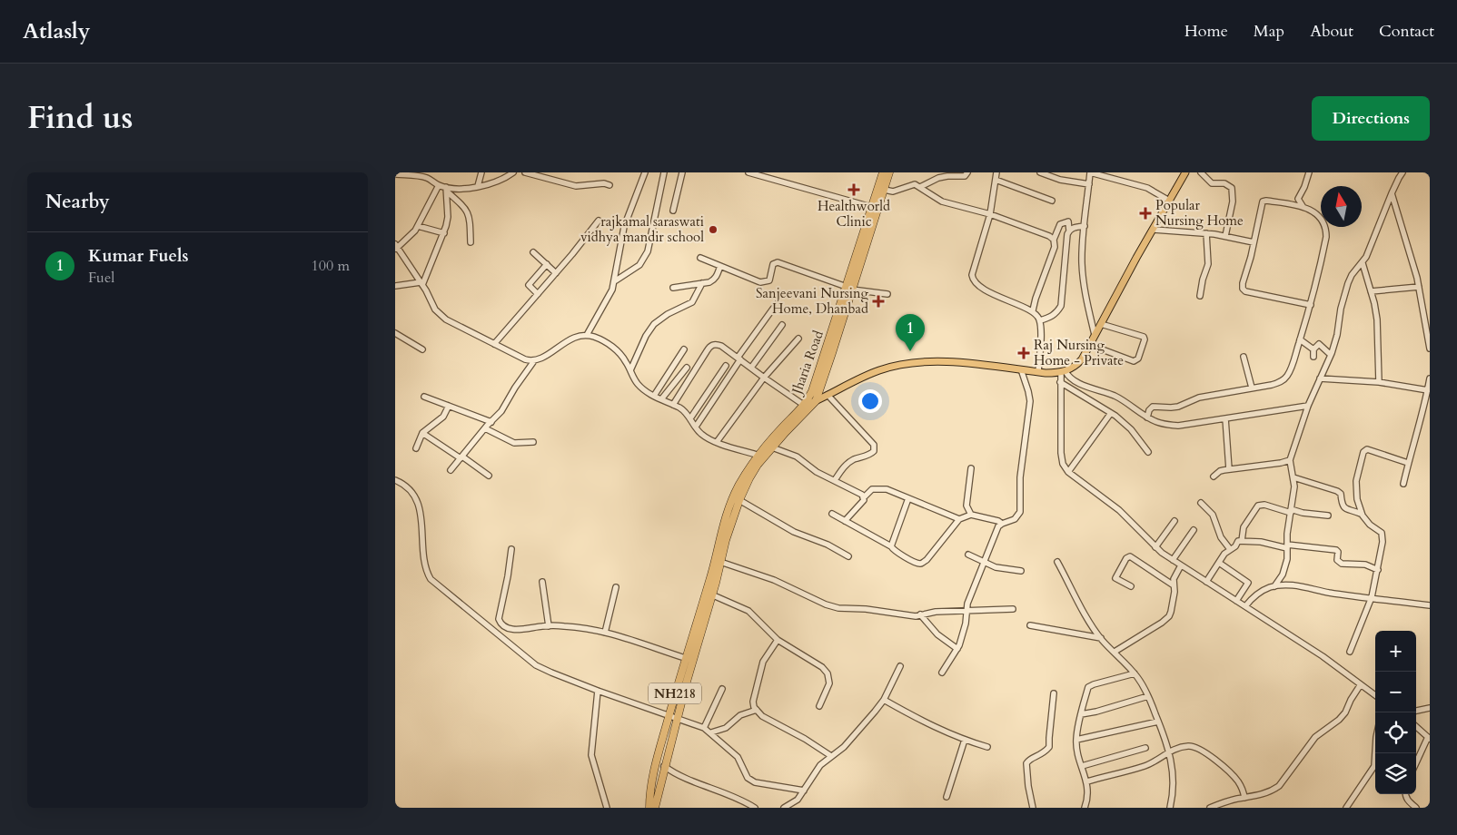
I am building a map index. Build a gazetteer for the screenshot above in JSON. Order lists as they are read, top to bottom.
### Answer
{
  "streets": {
    "highway": ["Jharia Road", "NH218"]
  },
  "crossings": [
    ["Jharia Road", "NH218"]
  ],
  "places": {
    "health": [
      "Healthworld Clinic",
      "Popular Nursing Home",
      "Sanjeevani Nursing Home, Dhanbad",
      "Raj Nursing Home - Private"
    ],
    "other": ["rajkamal saraswati vidhya mandir school"]
  },
  "north": "top",
  "page": {
    "header": "Atlasly",
    "nav": [
      "Home",
      "Map",
      "About",
      "Contact"
    ],
    "title": "Find us",
    "buttons": "Directions",
    "heading": "Nearby",
    "list": [
      {
        "mark": "1",
        "name": "Kumar Fuels",
        "note": "Fuel",
        "value": "100 m"
      }
    ],
    "pins": "1",
    "map_buttons": ["+", "−"]
  }
}
